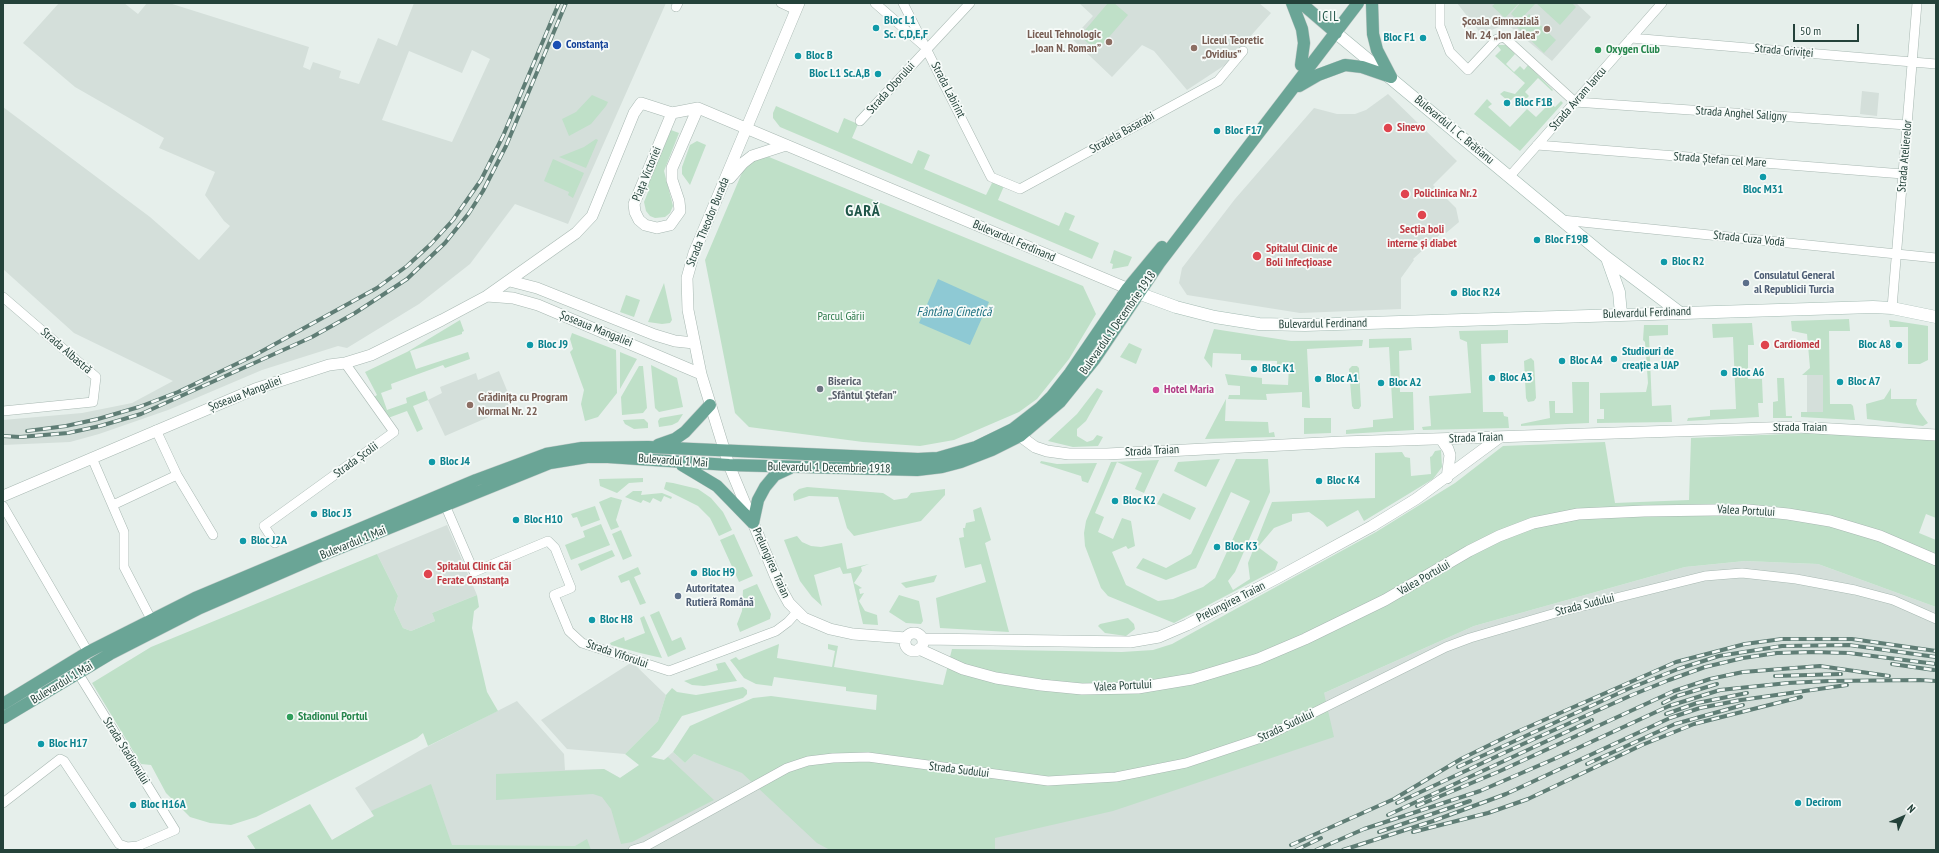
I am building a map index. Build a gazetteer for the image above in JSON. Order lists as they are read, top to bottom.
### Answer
{
  "streets": {
    "main road": [
      "Bulevardul I. C. Brătianu",
      "Bulevardul Ferdinand",
      "Bulevardul 1 Decembrie 1918",
      "Bulevardul 1 Mai"
    ],
    "street": [
      "Strada Griviței",
      "Strada Oborului",
      "Strada Labirint",
      "Strada Avram Iancu",
      "Strada Anghel Saligny",
      "Stradela Basarabi",
      "Strada Atelierelor",
      "Strada Ștefan cel Mare",
      "Piața Victoriei",
      "Strada Theodor Burada",
      "Strada Cuza Vodă",
      "Șoseaua Mangaliei",
      "Strada Albastră",
      "Strada Traian",
      "Strada Școlii",
      "Valea Portului",
      "Prelungirea Traian",
      "Strada Sudului",
      "Strada Viforului",
      "Strada Stadionului"
    ]
  },
  "crossings": [
    ["Strada Griviței", "Strada Avram Iancu"],
    ["Strada Griviței", "Strada Atelierelor"],
    ["Strada Oborului", "Strada Labirint"],
    ["Strada Labirint", "Stradela Basarabi"],
    ["Strada Avram Iancu", "Strada Anghel Saligny"],
    ["Strada Avram Iancu", "Bulevardul I. C. Brătianu"],
    ["Strada Avram Iancu", "Strada Ștefan cel Mare"],
    ["Strada Anghel Saligny", "Strada Atelierelor"],
    ["Bulevardul I. C. Brătianu", "Strada Cuza Vodă"],
    ["Bulevardul I. C. Brătianu", "Bulevardul Ferdinand"],
    ["Bulevardul I. C. Brătianu", "Bulevardul 1 Decembrie 1918"],
    ["Strada Atelierelor", "Strada Ștefan cel Mare"],
    ["Strada Atelierelor", "Strada Cuza Vodă"],
    ["Strada Atelierelor", "Bulevardul Ferdinand"],
    ["Piața Victoriei", "Bulevardul Ferdinand"],
    ["Piața Victoriei", "Șoseaua Mangaliei"],
    ["Strada Theodor Burada", "Bulevardul Ferdinand"],
    ["Strada Theodor Burada", "Bulevardul 1 Decembrie 1918"],
    ["Strada Theodor Burada", "Șoseaua Mangaliei"],
    ["Strada Theodor Burada", "Bulevardul 1 Mai"],
    ["Strada Theodor Burada", "Prelungirea Traian"],
    ["Bulevardul Ferdinand", "Bulevardul 1 Decembrie 1918"],
    ["Bulevardul 1 Decembrie 1918", "Strada Traian"],
    ["Bulevardul 1 Decembrie 1918", "Bulevardul 1 Mai"],
    ["Bulevardul 1 Decembrie 1918", "Prelungirea Traian"],
    ["Șoseaua Mangaliei", "Strada Școlii"],
    ["Strada Traian", "Prelungirea Traian"],
    ["Bulevardul 1 Mai", "Prelungirea Traian"],
    ["Bulevardul 1 Mai", "Strada Viforului"],
    ["Bulevardul 1 Mai", "Strada Stadionului"],
    ["Valea Portului", "Prelungirea Traian"],
    ["Prelungirea Traian", "Strada Viforului"]
  ],
  "districts": ["ICIL", "GARĂ"],
  "water": ["Fântâna Cinetică"],
  "parks": ["Parcul Gării"],
  "places": [
    "Bloc L1 Sc. C,D,E,F",
    "Școala Gimnazială Nr. 24 „Ion Jalea”",
    "Bloc F1",
    "Liceul Tehnologic „Ioan N. Roman”",
    "Constanța",
    "Liceul Teoretic „Ovidius”",
    "Oxygen Club",
    "Bloc B",
    "Bloc L1 Sc.A,B",
    "Bloc F1B",
    "Sinevo",
    "Bloc F17",
    "Bloc M31",
    "Policlinica Nr.2",
    "Secția boli interne și diabet",
    "Bloc F19B",
    "Spitalul Clinic de Boli Infecțioase",
    "Bloc R2",
    "Consulatul General al Republicii Turcia",
    "Bloc R24",
    "Bloc J9",
    "Cardiomed",
    "Bloc A8",
    "Studiouri de creație a UAP",
    "Bloc A4",
    "Bloc K1",
    "Bloc A6",
    "Bloc A3",
    "Bloc A1",
    "Bloc A7",
    "Bloc A2",
    "Biserica „Sfântul Ștefan”",
    "Hotel Maria",
    "Grădinița cu Program Normal Nr. 22",
    "Bloc J4",
    "Bloc K4",
    "Bloc K2",
    "Bloc J3",
    "Bloc H10",
    "Bloc J2A",
    "Bloc K3",
    "Bloc H9",
    "Spitalul Clinic Căi Ferate Constanța",
    "Autoritatea Rutieră Română",
    "Bloc H8",
    "Stadionul Portul",
    "Bloc H17",
    "Decirom",
    "Bloc H16A"
  ],
  "scale_bar": "50 m",
  "north": "top right"
}
